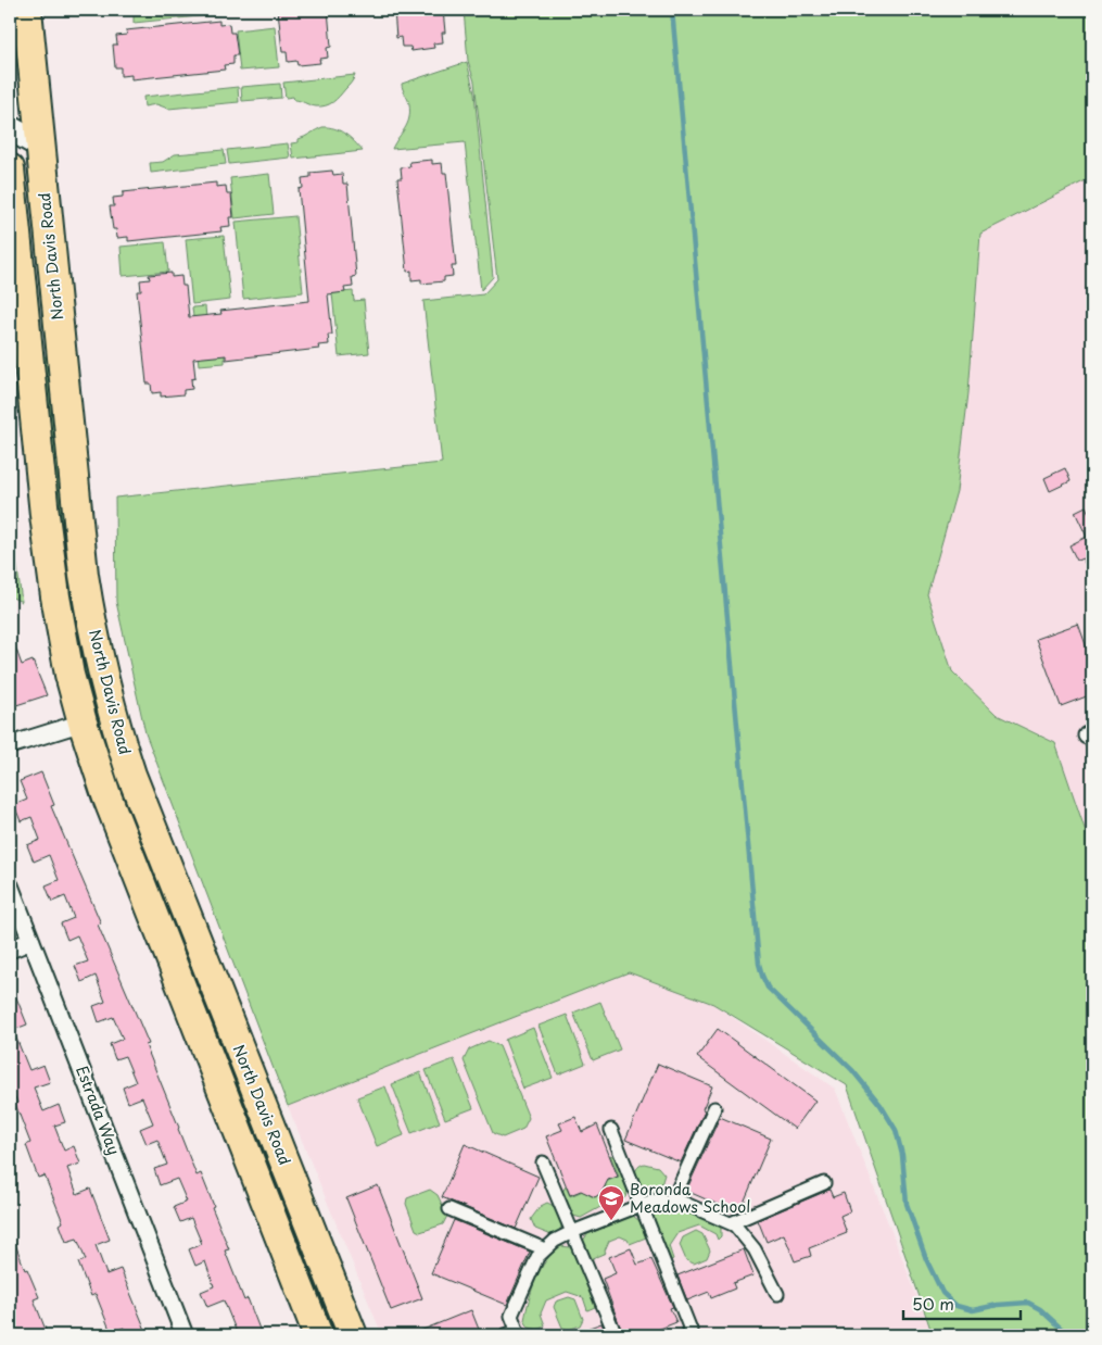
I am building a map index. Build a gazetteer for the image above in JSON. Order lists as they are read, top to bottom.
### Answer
{
  "streets": {
    "highway": ["North Davis Road"],
    "street": ["Estrada Way"]
  },
  "places": {
    "school or university": ["Boronda Meadows School"]
  },
  "scale_bar": "50 m"
}
